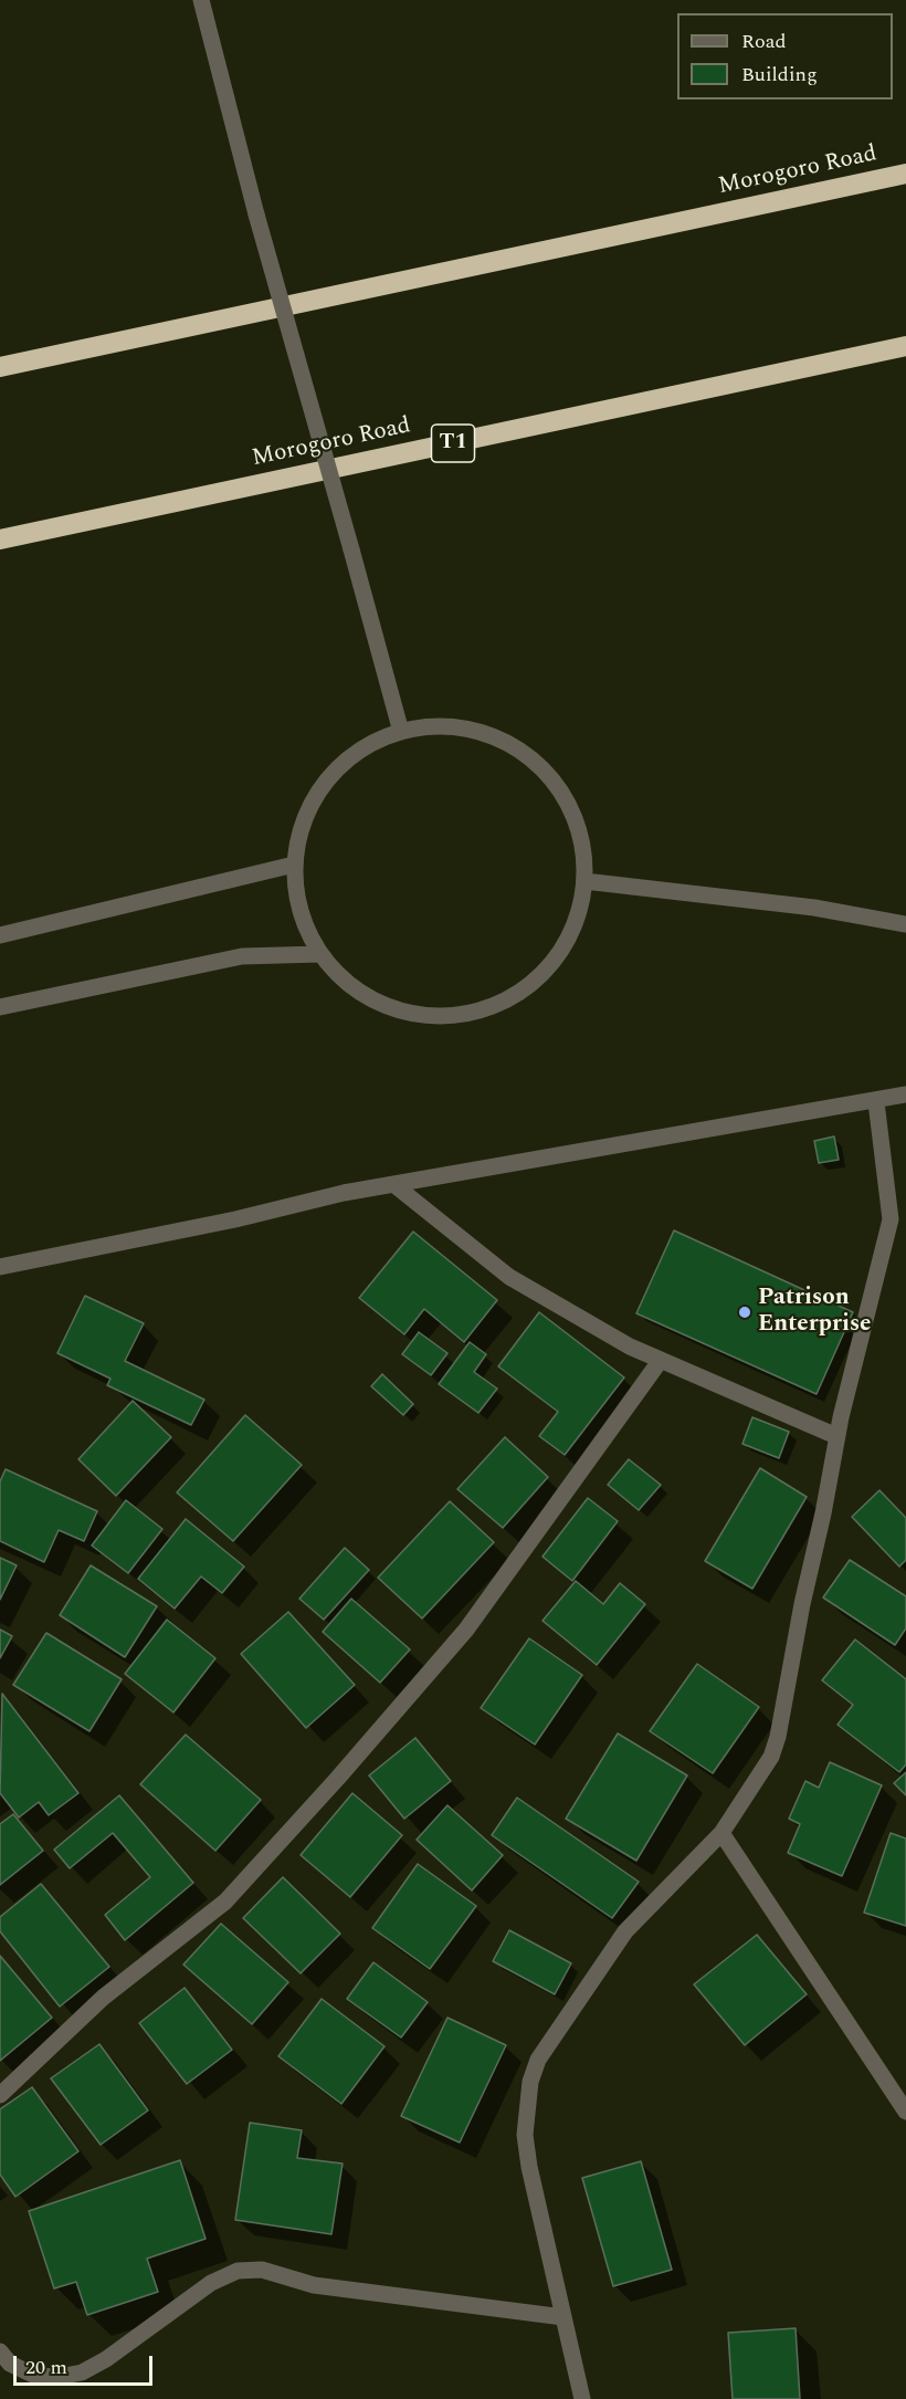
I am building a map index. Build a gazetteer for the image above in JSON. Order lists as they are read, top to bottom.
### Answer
{
  "streets": {
    "highway": ["Morogoro Road", "T1"]
  },
  "places": ["Patrison Enterprise"],
  "legend": ["Road", "Building"],
  "scale_bar": "20 m"
}
